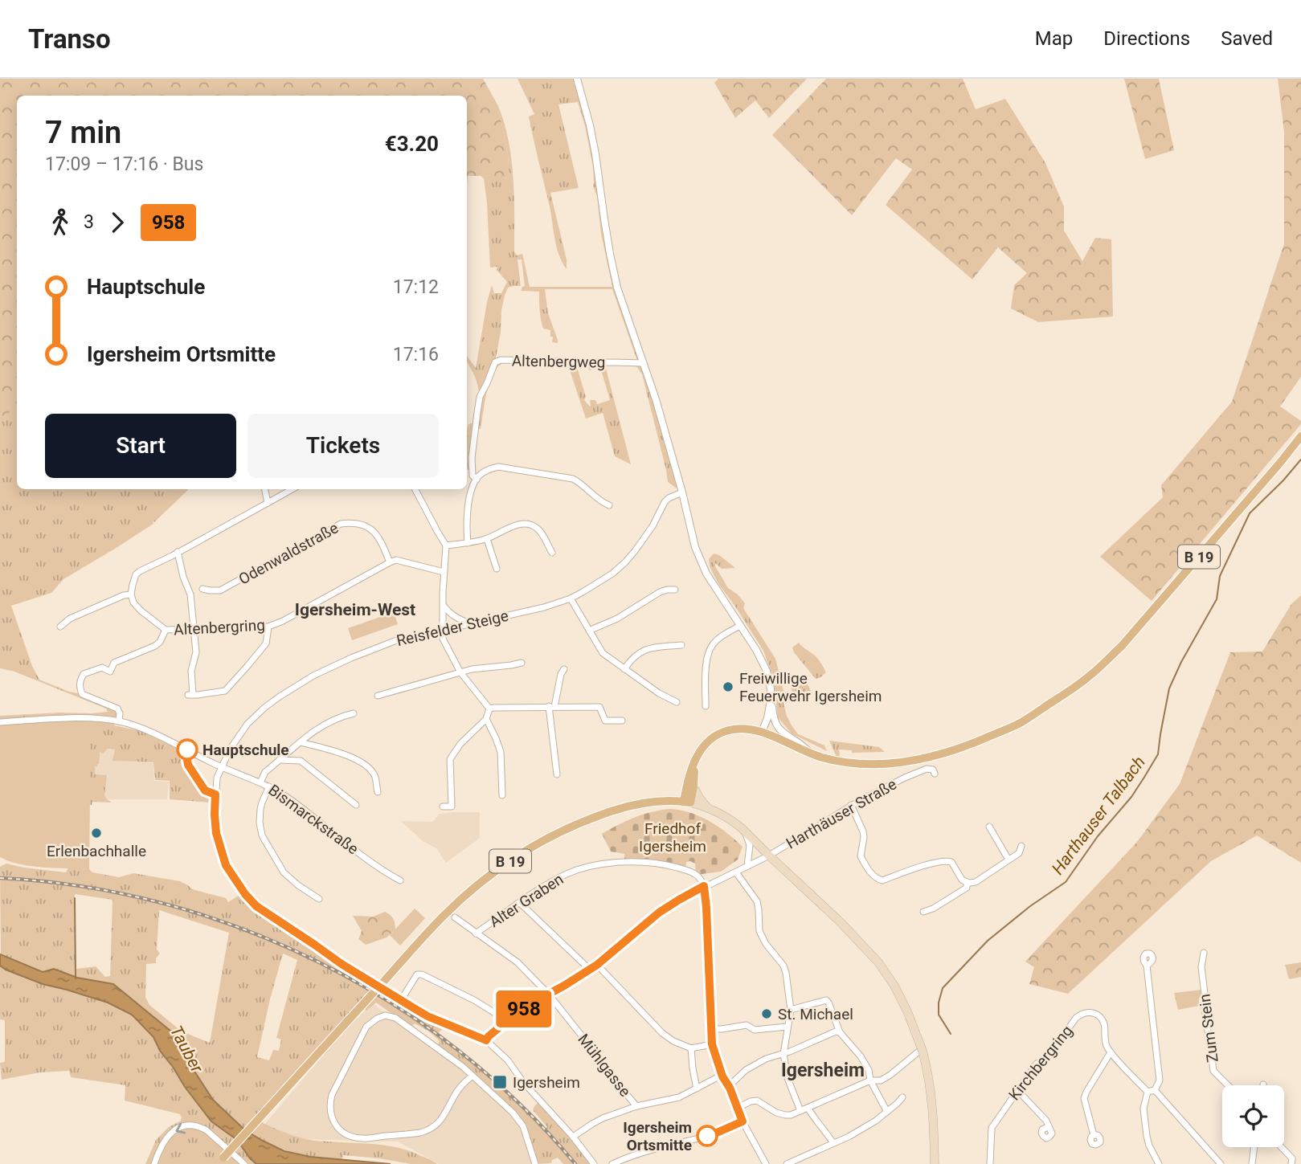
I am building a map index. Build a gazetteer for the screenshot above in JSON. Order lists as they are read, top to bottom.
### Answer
{
  "streets": {
    "main road": ["B 19"],
    "street": [
      "Altenbergweg",
      "Odenwaldstraße",
      "Altenbergring",
      "Reisfelder Steige",
      "Harthäuser Straße",
      "Bismarckstraße",
      "Alter Graben",
      "Zum Stein",
      "Kirchbergring",
      "Mühlgasse"
    ]
  },
  "crossings": [
    ["Odenwaldstraße", "Altenbergring"],
    ["Reisfelder Steige", "Harthäuser Straße"],
    ["Reisfelder Steige", "Bismarckstraße"],
    ["Harthäuser Straße", "Alter Graben"],
    ["Harthäuser Straße", "Mühlgasse"],
    ["Alter Graben", "Mühlgasse"]
  ],
  "districts": ["Igersheim-West", "Igersheim"],
  "water": ["Harthauser Talbach", "Tauber"],
  "parks": ["Friedhof Igersheim"],
  "places": {
    "other": [
      "Freiwillige Feuerwehr Igersheim",
      "Hauptschule",
      "Erlenbachhalle",
      "St. Michael",
      "Igersheim Ortsmitte"
    ],
    "transit": ["Igersheim"]
  },
  "lines": ["bus line 958"],
  "page": {
    "header": "Transo",
    "nav": ["Map", "Directions", "Saved"],
    "on_map": "958",
    "heading": ["7 min", "17:09 – 17:16 · Bus", "€3.20"],
    "legs": ["3", "958"],
    "list": [
      {
        "name": "Hauptschule",
        "value": "17:12"
      },
      {
        "name": "Igersheim Ortsmitte",
        "value": "17:16"
      }
    ],
    "buttons": ["Start", "Tickets"]
  }
}
